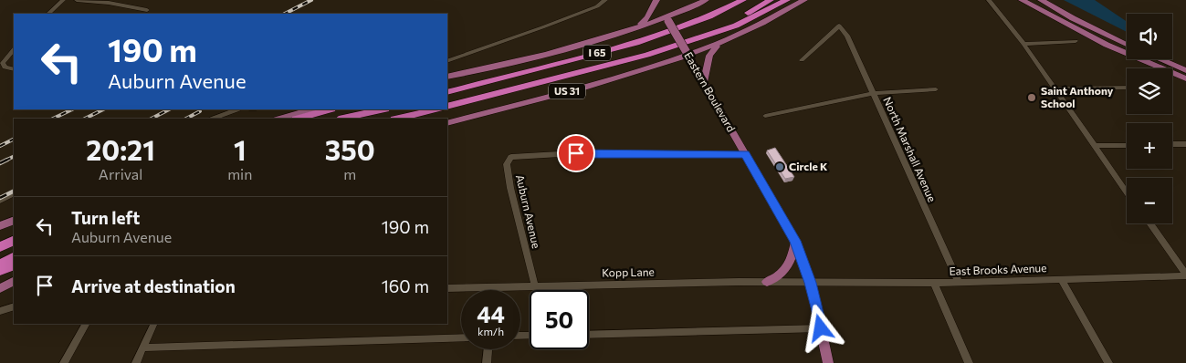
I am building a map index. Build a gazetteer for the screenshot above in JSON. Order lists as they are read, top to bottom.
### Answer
{
  "streets": {
    "highway": ["I 65"],
    "main road": ["US 31", "Eastern Boulevard"],
    "street": [
      "North Marshall Avenue",
      "Auburn Avenue",
      "East Brooks Avenue",
      "Kopp Lane"
    ]
  },
  "crossings": [
    ["US 31", "Eastern Boulevard"],
    ["Eastern Boulevard", "Auburn Avenue"],
    ["Eastern Boulevard", "East Brooks Avenue"],
    ["Eastern Boulevard", "Kopp Lane"],
    ["North Marshall Avenue", "East Brooks Avenue"],
    ["Auburn Avenue", "Kopp Lane"],
    ["East Brooks Avenue", "Kopp Lane"]
  ],
  "places": ["Saint Anthony School", "Circle K"],
  "page": {
    "map_buttons": ["+", "−"],
    "turn": ["190 m", "Auburn Avenue"],
    "eta": [
      "20:21",
      "Arrival",
      "1",
      "min",
      "350",
      "m"
    ],
    "list": [
      {
        "name": "Turn left",
        "note": "Auburn Avenue",
        "value": "190 m"
      },
      {
        "name": "Arrive at destination",
        "value": "160 m"
      }
    ],
    "speed": "44 km/h",
    "limit": "50"
  }
}
